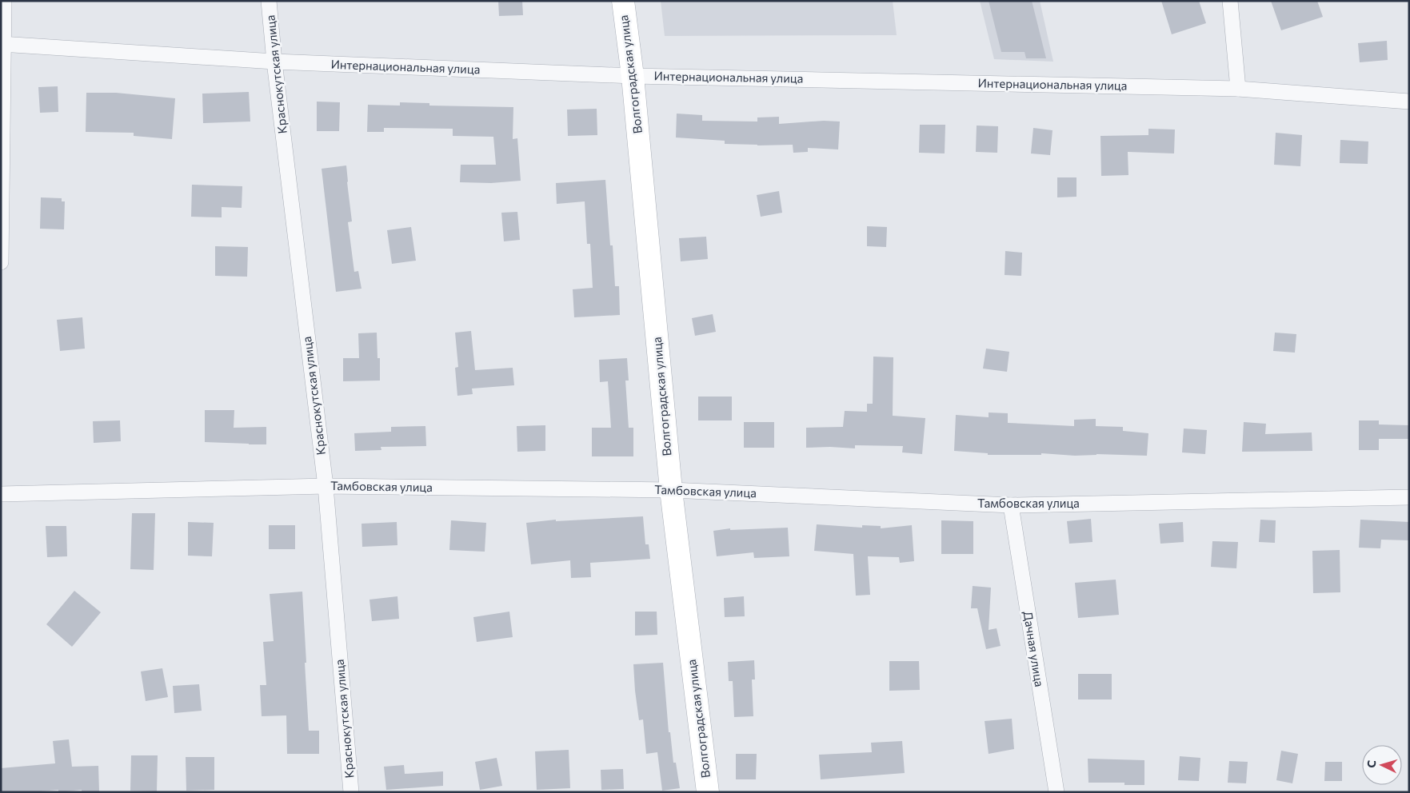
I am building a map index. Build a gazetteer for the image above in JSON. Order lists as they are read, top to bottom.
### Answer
{
  "streets": {
    "street": [
      "Интернациональная улица",
      "Краснокутская улица",
      "Волгоградская улица",
      "Тамбовская улица",
      "Дачная улица"
    ]
  },
  "crossings": [
    ["Интернациональная улица", "Краснокутская улица"],
    ["Интернациональная улица", "Волгоградская улица"],
    ["Краснокутская улица", "Тамбовская улица"],
    ["Волгоградская улица", "Тамбовская улица"],
    ["Тамбовская улица", "Дачная улица"]
  ],
  "north": "left"
}
